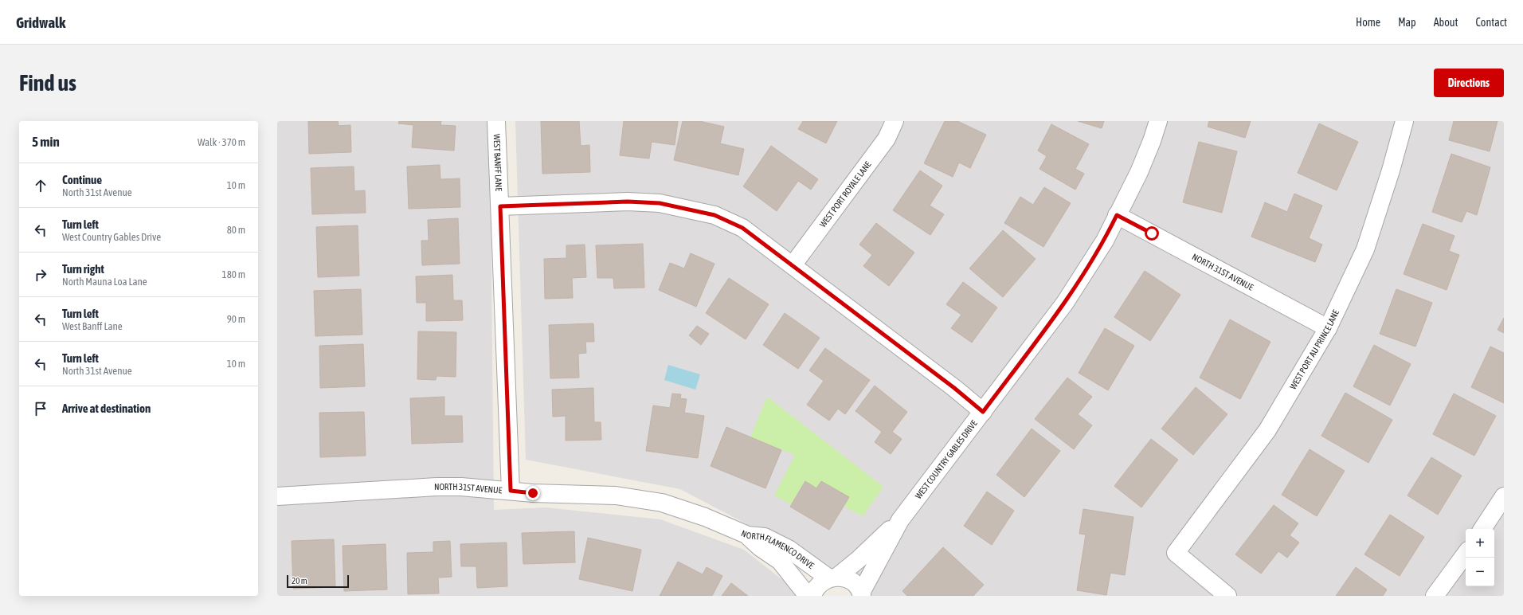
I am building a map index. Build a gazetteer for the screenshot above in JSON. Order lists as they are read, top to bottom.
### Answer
{
  "streets": {
    "street": [
      "WEST BANFF LANE",
      "WEST PORT ROYALE LANE",
      "NORTH 31ST AVENUE",
      "WEST PORT AU PRINCE LANE",
      "WEST COUNTRY GABLES DRIVE",
      "NORTH FLAMENCO DRIVE"
    ]
  },
  "crossings": [
    ["WEST BANFF LANE", "NORTH 31ST AVENUE"],
    ["NORTH 31ST AVENUE", "WEST PORT AU PRINCE LANE"],
    ["NORTH 31ST AVENUE", "WEST COUNTRY GABLES DRIVE"],
    ["NORTH 31ST AVENUE", "NORTH FLAMENCO DRIVE"],
    ["WEST COUNTRY GABLES DRIVE", "NORTH FLAMENCO DRIVE"]
  ],
  "scale_bar": "20 m",
  "page": {
    "header": "Gridwalk",
    "nav": [
      "Home",
      "Map",
      "About",
      "Contact"
    ],
    "buttons": "Directions",
    "title": "Find us",
    "heading": ["5 min", "Walk · 370 m"],
    "list": [
      ["Continue", "North 31st Avenue", "10 m"],
      ["Turn left", "West Country Gables Drive", "80 m"],
      ["Turn right", "North Mauna Loa Lane", "180 m"],
      ["Turn left", "West Banff Lane", "90 m"],
      ["Turn left", "North 31st Avenue", "10 m"],
      "Arrive at destination"
    ],
    "map_buttons": ["+", "−"],
    "scale": "20 m"
  }
}
